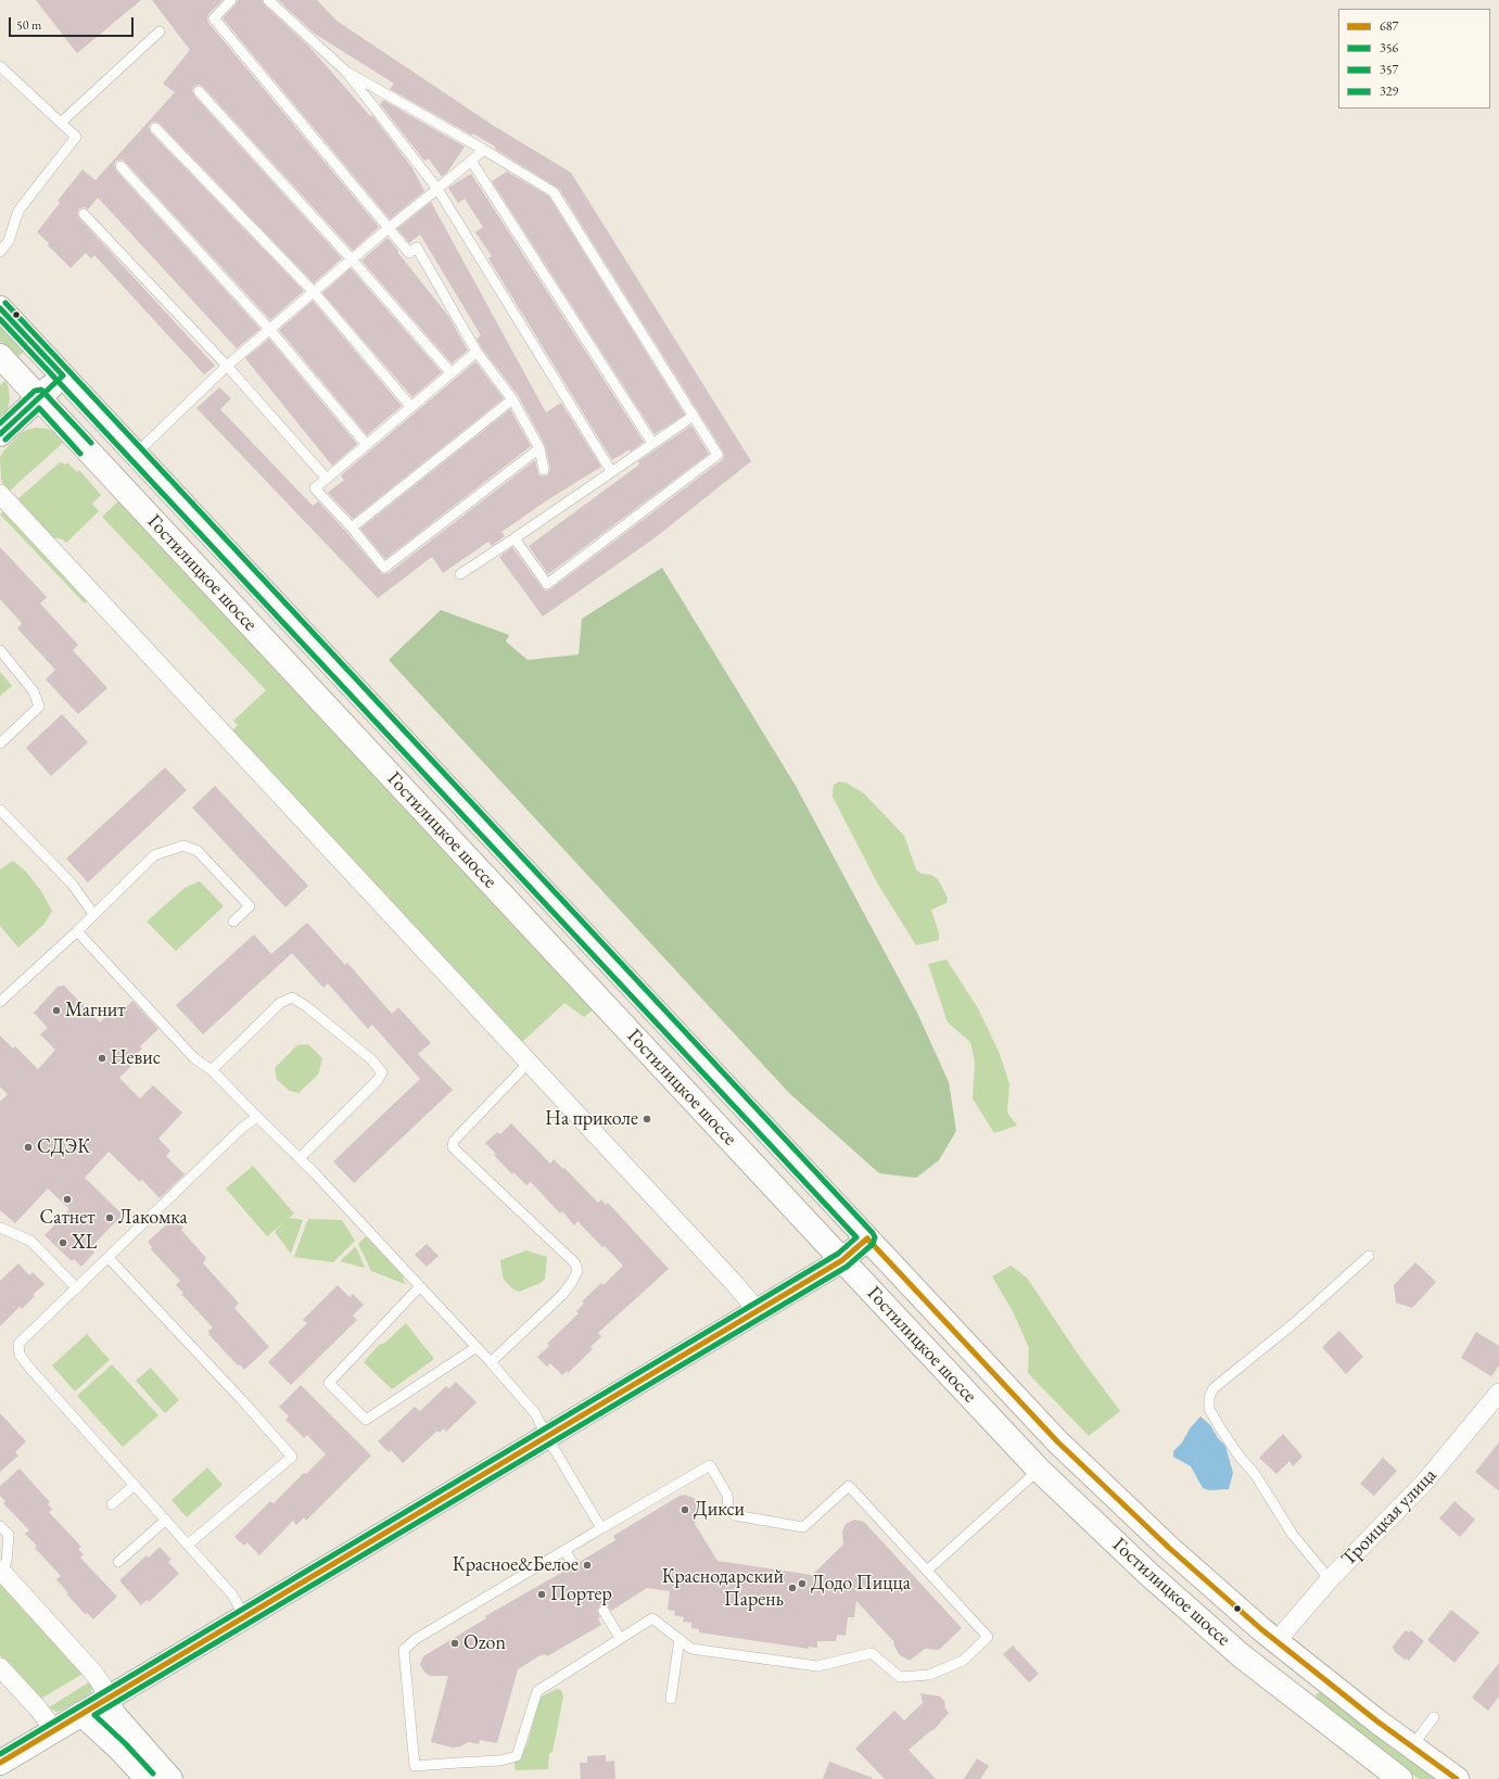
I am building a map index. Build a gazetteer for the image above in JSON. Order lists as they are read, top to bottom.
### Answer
{
  "streets": {
    "street": ["Гостилицкое шоссе", "Троицкая улица"]
  },
  "crossings": [
    ["Гостилицкое шоссе", "Троицкая улица"]
  ],
  "places": [
    "Магнит",
    "Невис",
    "На приколе",
    "СДЭК",
    "Сатнет",
    "Лакомка",
    "XL",
    "Дикси",
    "Красное&Белое",
    "Додо Пицца",
    "Краснодарский Парень",
    "Портер",
    "Ozon"
  ],
  "lines": [
    "transit line 357",
    "transit line 329",
    "transit line 356",
    "transit line 687"
  ],
  "legend": [
    "687",
    "356",
    "357",
    "329"
  ],
  "scale_bar": "50 m"
}
